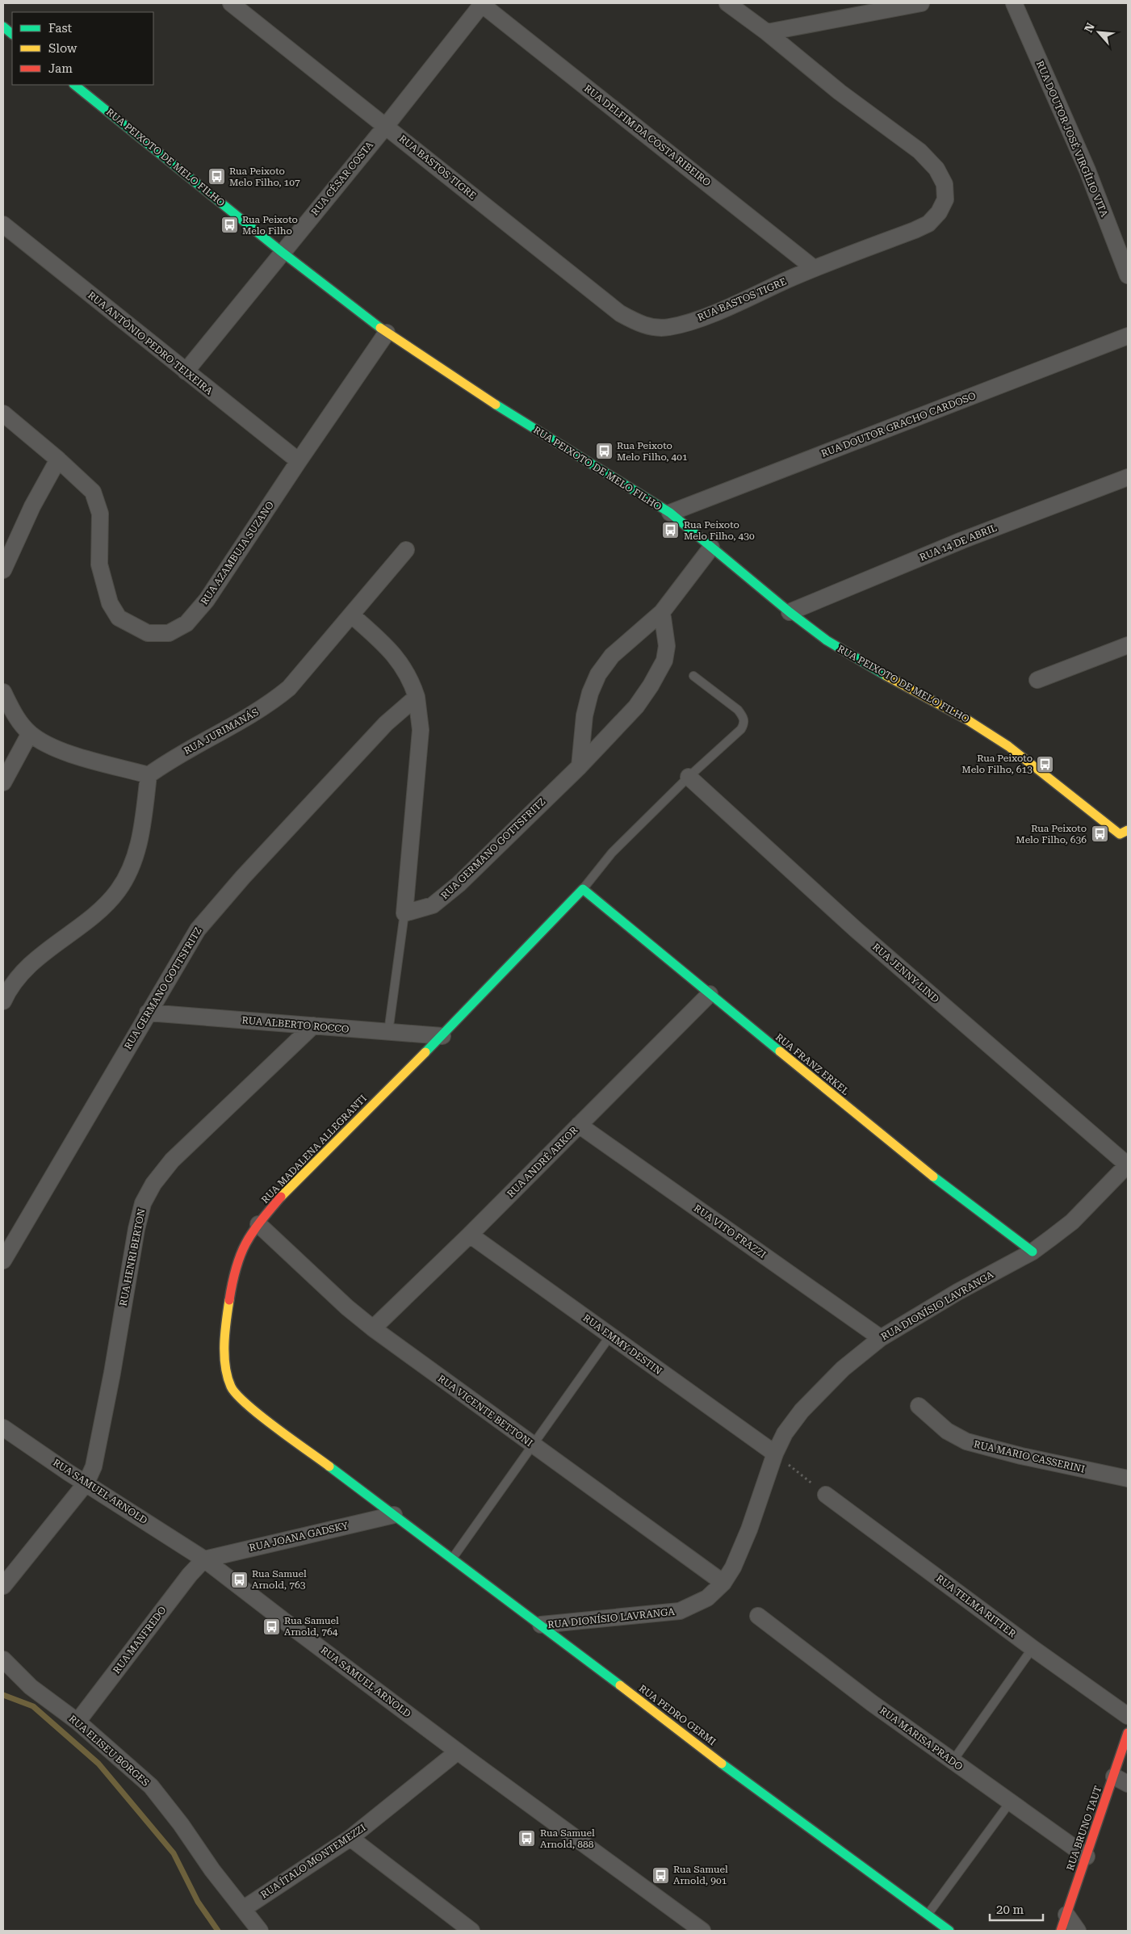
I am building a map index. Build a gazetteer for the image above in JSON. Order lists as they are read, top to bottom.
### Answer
{
  "streets": {
    "street": [
      "RUA DELFIM DA COSTA RIBEIRO",
      "RUA DOUTOR JOSÉ VIRGÍLIO VITA",
      "RUA PEIXOTO DE MELO FILHO",
      "RUA BASTOS TIGRE",
      "RUA CÉSAR COSTA",
      "RUA ANTÔNIO PEDRO TEIXEIRA",
      "RUA DOUTOR GRACHO CARDOSO",
      "RUA 14 DE ABRIL",
      "RUA AZAMBUJA SUZANO",
      "RUA JURIMANÁS",
      "RUA GERMANO GOTTSFRITZ",
      "RUA JENNY LIND",
      "RUA ALBERTO ROCCO",
      "RUA FRANZ ERKEL",
      "RUA MADALENA ALLEGRANTI",
      "RUA ANDRÉ ARKOR",
      "RUA VITO FRAZZI",
      "RUA HENRI BERTON",
      "RUA DIONÍSIO LAVRANGA",
      "RUA EMMY DESTIN",
      "RUA VICENTE BETTONI",
      "RUA MARIO CASSERINI",
      "RUA SAMUEL ARNOLD",
      "RUA JOANA GADSKY",
      "RUA TELMA RITTER",
      "RUA MANFREDO",
      "RUA PEDRO GERMI",
      "RUA MARISA PRADO",
      "RUA ELISEU BORGES",
      "RUA BRUNO TAUT",
      "RUA ÍTALO MONTEMEZZI"
    ]
  },
  "crossings": [
    ["RUA DELFIM DA COSTA RIBEIRO", "RUA BASTOS TIGRE"],
    ["RUA DELFIM DA COSTA RIBEIRO", "RUA CÉSAR COSTA"],
    ["RUA PEIXOTO DE MELO FILHO", "RUA CÉSAR COSTA"],
    ["RUA PEIXOTO DE MELO FILHO", "RUA DOUTOR GRACHO CARDOSO"],
    ["RUA PEIXOTO DE MELO FILHO", "RUA 14 DE ABRIL"],
    ["RUA PEIXOTO DE MELO FILHO", "RUA AZAMBUJA SUZANO"],
    ["RUA BASTOS TIGRE", "RUA CÉSAR COSTA"],
    ["RUA CÉSAR COSTA", "RUA ANTÔNIO PEDRO TEIXEIRA"],
    ["RUA ANTÔNIO PEDRO TEIXEIRA", "RUA AZAMBUJA SUZANO"],
    ["RUA GERMANO GOTTSFRITZ", "RUA ALBERTO ROCCO"],
    ["RUA JENNY LIND", "RUA DIONÍSIO LAVRANGA"],
    ["RUA ALBERTO ROCCO", "RUA MADALENA ALLEGRANTI"],
    ["RUA ALBERTO ROCCO", "RUA HENRI BERTON"],
    ["RUA FRANZ ERKEL", "RUA MADALENA ALLEGRANTI"],
    ["RUA FRANZ ERKEL", "RUA ANDRÉ ARKOR"],
    ["RUA FRANZ ERKEL", "RUA DIONÍSIO LAVRANGA"],
    ["RUA MADALENA ALLEGRANTI", "RUA VICENTE BETTONI"],
    ["RUA MADALENA ALLEGRANTI", "RUA JOANA GADSKY"],
    ["RUA MADALENA ALLEGRANTI", "RUA PEDRO GERMI"],
    ["RUA ANDRÉ ARKOR", "RUA VITO FRAZZI"],
    ["RUA ANDRÉ ARKOR", "RUA EMMY DESTIN"],
    ["RUA ANDRÉ ARKOR", "RUA VICENTE BETTONI"],
    ["RUA VITO FRAZZI", "RUA DIONÍSIO LAVRANGA"],
    ["RUA HENRI BERTON", "RUA SAMUEL ARNOLD"],
    ["RUA DIONÍSIO LAVRANGA", "RUA EMMY DESTIN"],
    ["RUA DIONÍSIO LAVRANGA", "RUA VICENTE BETTONI"],
    ["RUA DIONÍSIO LAVRANGA", "RUA PEDRO GERMI"],
    ["RUA SAMUEL ARNOLD", "RUA JOANA GADSKY"],
    ["RUA SAMUEL ARNOLD", "RUA MANFREDO"],
    ["RUA SAMUEL ARNOLD", "RUA ÍTALO MONTEMEZZI"],
    ["RUA JOANA GADSKY", "RUA MANFREDO"],
    ["RUA JOANA GADSKY", "RUA PEDRO GERMI"],
    ["RUA MANFREDO", "RUA ELISEU BORGES"],
    ["RUA MARISA PRADO", "RUA BRUNO TAUT"],
    ["RUA ELISEU BORGES", "RUA ÍTALO MONTEMEZZI"]
  ],
  "places": {
    "bus stop": [
      "Rua Peixoto Melo Filho, 107",
      "Rua Peixoto Melo Filho",
      "Rua Peixoto Melo Filho, 401",
      "Rua Peixoto Melo Filho, 430",
      "Rua Peixoto Melo Filho, 613",
      "Rua Peixoto Melo Filho, 636",
      "Rua Samuel Arnold, 763",
      "Rua Samuel Arnold, 764",
      "Rua Samuel Arnold, 888",
      "Rua Samuel Arnold, 901"
    ]
  },
  "legend": ["Fast", "Slow", "Jam"],
  "scale_bar": "20 m",
  "north": "top left"
}
